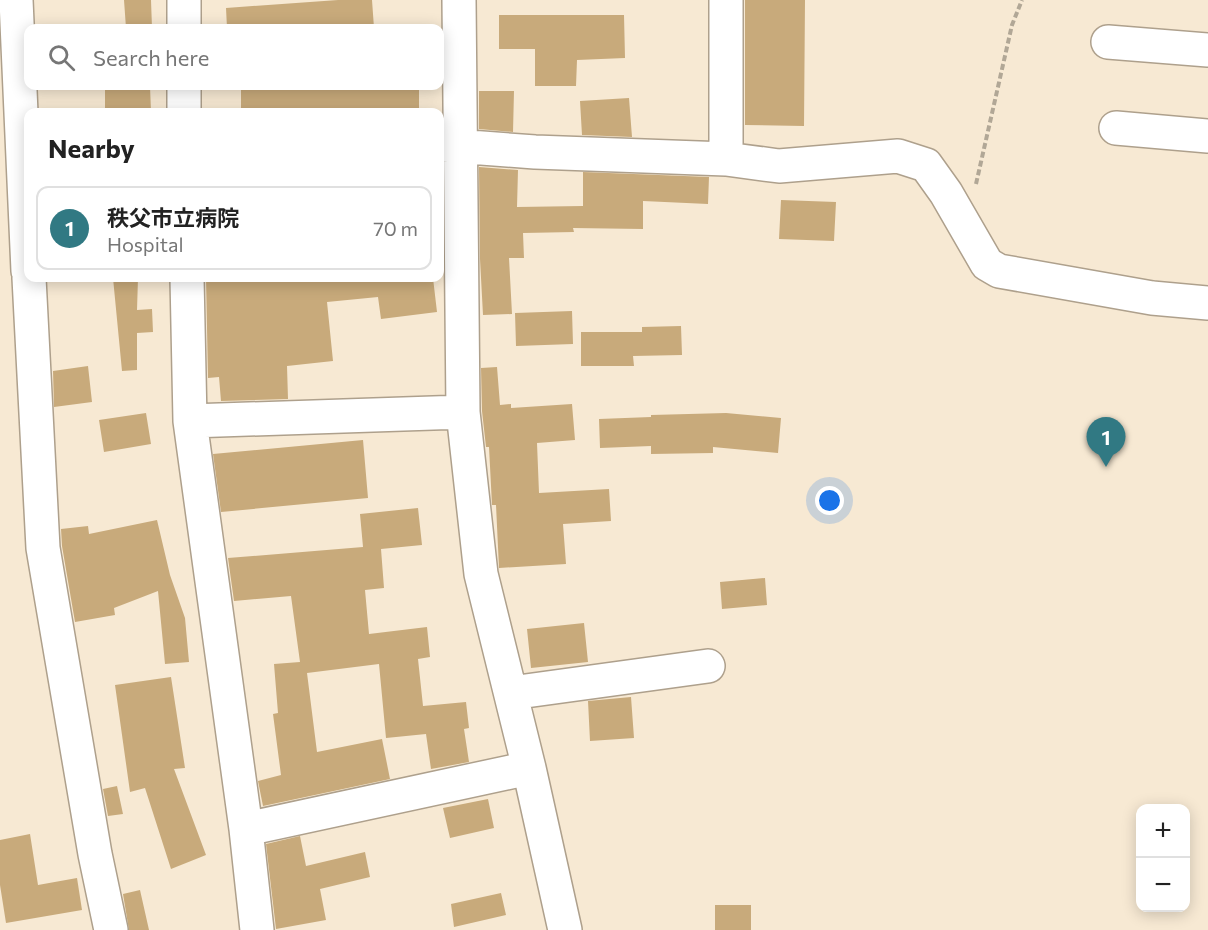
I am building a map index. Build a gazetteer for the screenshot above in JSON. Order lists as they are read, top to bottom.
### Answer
{
  "page": {
    "search": "Search here",
    "heading": "Nearby",
    "list": [
      {
        "mark": "1",
        "name": "秩父市立病院",
        "note": "Hospital",
        "value": "70 m"
      }
    ],
    "pins": "1",
    "map_buttons": ["+", "−"]
  }
}
